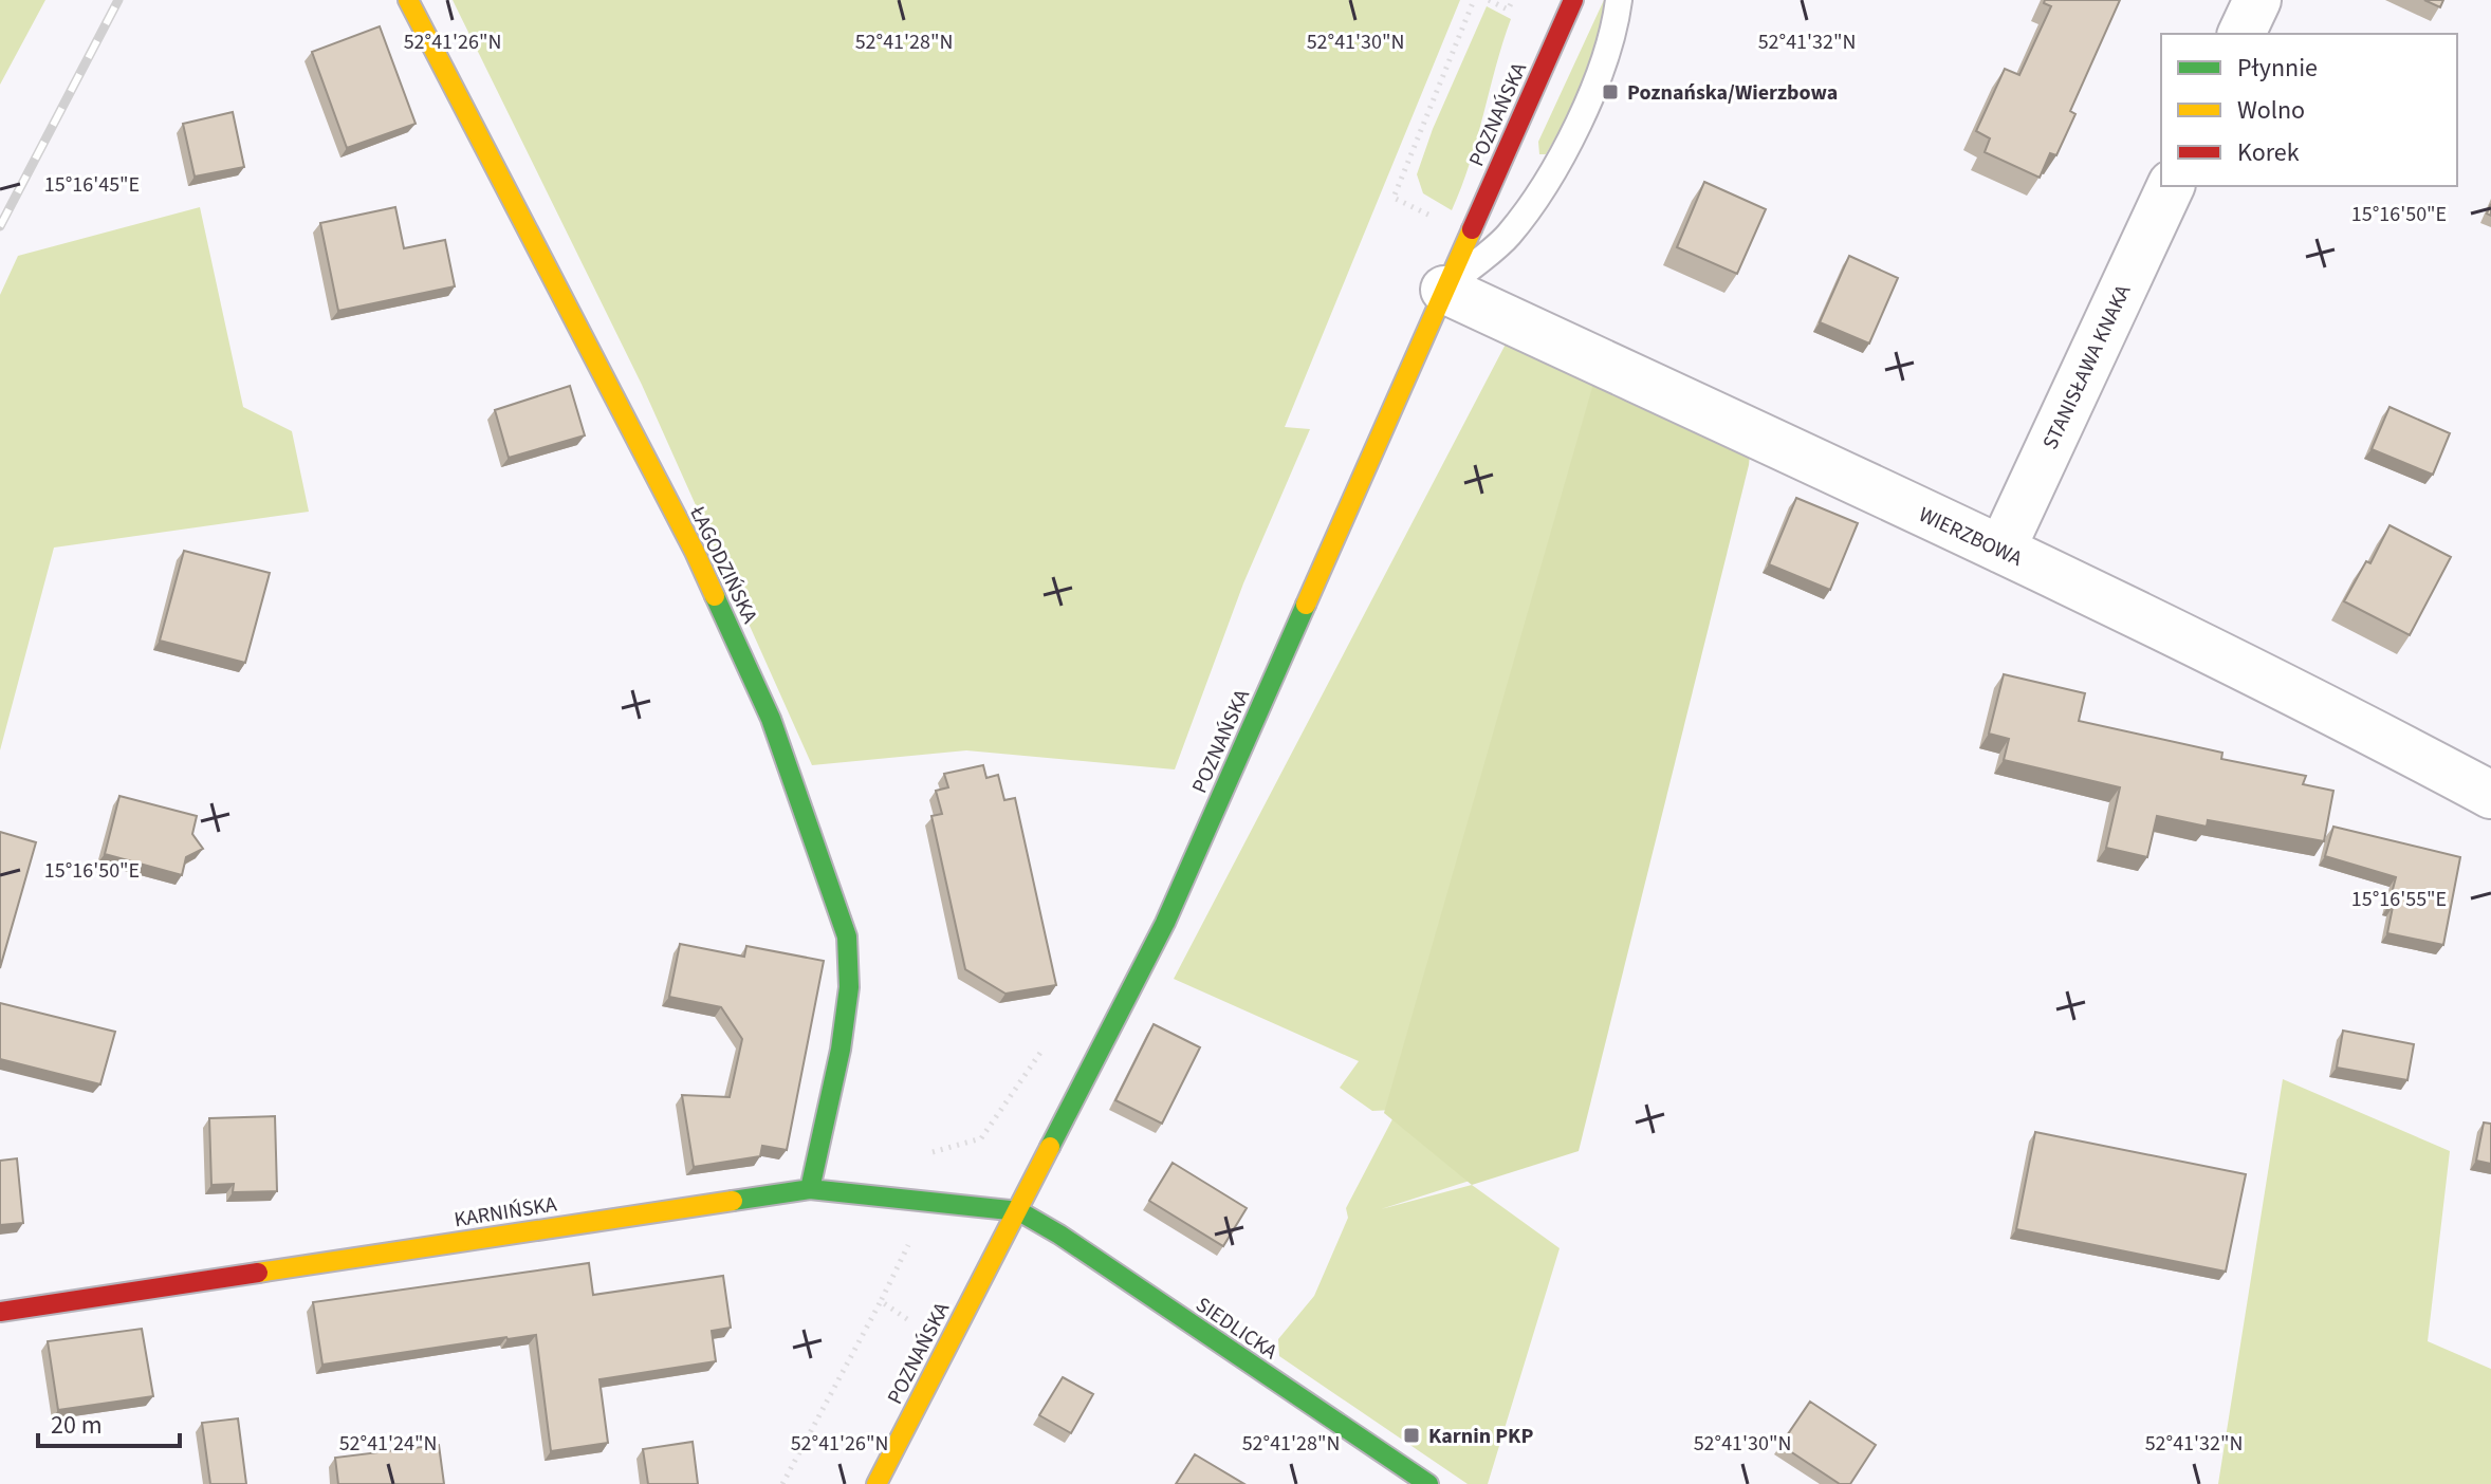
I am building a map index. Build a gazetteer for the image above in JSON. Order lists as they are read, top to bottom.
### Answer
{
  "streets": {
    "street": [
      "POZNAŃSKA",
      "STANISŁAWA KNAKA",
      "WIERZBOWA",
      "ŁAGODZIŃSKA",
      "KARNIŃSKA",
      "SIEDLICKA"
    ]
  },
  "crossings": [
    ["POZNAŃSKA", "WIERZBOWA"],
    ["POZNAŃSKA", "KARNIŃSKA"],
    ["POZNAŃSKA", "SIEDLICKA"],
    ["STANISŁAWA KNAKA", "WIERZBOWA"],
    ["ŁAGODZIŃSKA", "KARNIŃSKA"],
    ["KARNIŃSKA", "SIEDLICKA"]
  ],
  "places": {
    "transit": ["Poznańska/Wierzbowa", "Karnin PKP"]
  },
  "legend": ["Płynnie", "Wolno", "Korek"],
  "scale_bar": "20 m",
  "coordinates": [
    "52°41'26\"N",
    "52°41'28\"N",
    "52°41'30\"N",
    "52°41'32\"N",
    "15°16'45\"E",
    "15°16'50\"E",
    "15°16'55\"E",
    "52°41'24\"N"
  ]
}
